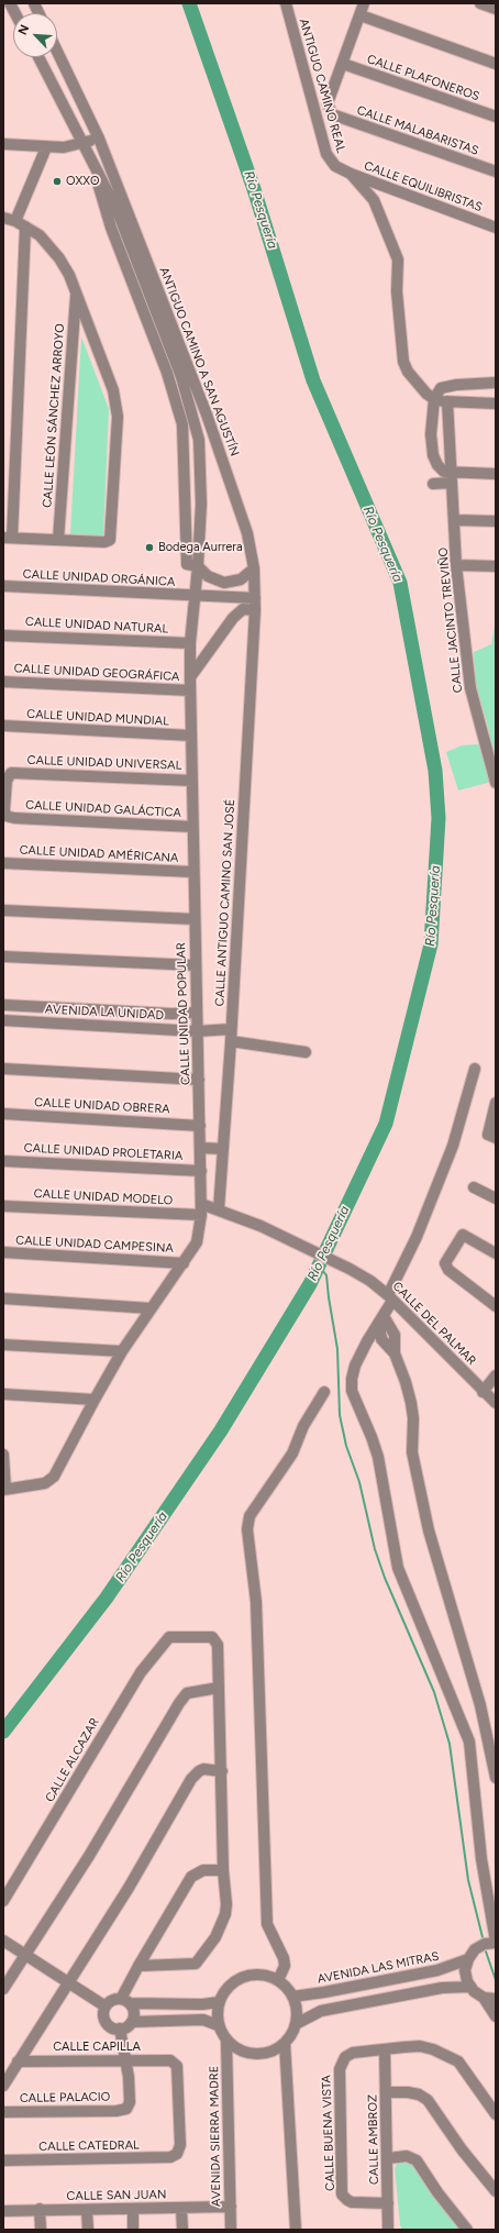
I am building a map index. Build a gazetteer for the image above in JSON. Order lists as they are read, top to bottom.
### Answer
{
  "streets": {
    "street": [
      "CALLE PLAFONEROS",
      "ANTIGUO CAMINO REAL",
      "CALLE MALABARISTAS",
      "CALLE EQUILIBRISTAS",
      "ANTIGUO CAMINO A SAN AGUSTÍN",
      "CALLE LEÓN SÁNCHEZ ARROYO",
      "CALLE UNIDAD ORGÁNICA",
      "CALLE JACINTO TREVIÑO",
      "CALLE UNIDAD NATURAL",
      "CALLE UNIDAD GEOGRÁFICA",
      "CALLE UNIDAD MUNDIAL",
      "CALLE UNIDAD UNIVERSAL",
      "CALLE UNIDAD GALÁCTICA",
      "CALLE UNIDAD AMÉRICANA",
      "CALLE ANTIGUO CAMINO SAN JOSÉ",
      "AVENIDA LA UNIDAD",
      "CALLE UNIDAD POPULAR",
      "CALLE UNIDAD OBRERA",
      "CALLE UNIDAD PROLETARIA",
      "CALLE UNIDAD MODELO",
      "CALLE UNIDAD CAMPESINA",
      "CALLE DEL PALMAR",
      "CALLE ALCAZAR",
      "AVENIDA LAS MITRAS",
      "CALLE CAPILLA",
      "CALLE PALACIO",
      "CALLE BUENA VISTA",
      "AVENIDA SIERRA MADRE",
      "CALLE AMBROZ",
      "CALLE CATEDRAL",
      "CALLE SAN JUAN"
    ]
  },
  "crossings": [
    ["ANTIGUO CAMINO REAL", "CALLE EQUILIBRISTAS"],
    ["ANTIGUO CAMINO A SAN AGUSTÍN", "CALLE UNIDAD ORGÁNICA"],
    ["ANTIGUO CAMINO A SAN AGUSTÍN", "CALLE ANTIGUO CAMINO SAN JOSÉ"],
    ["ANTIGUO CAMINO A SAN AGUSTÍN", "CALLE UNIDAD POPULAR"],
    ["CALLE UNIDAD ORGÁNICA", "CALLE ANTIGUO CAMINO SAN JOSÉ"],
    ["CALLE UNIDAD ORGÁNICA", "CALLE UNIDAD POPULAR"],
    ["CALLE UNIDAD NATURAL", "CALLE UNIDAD POPULAR"],
    ["CALLE UNIDAD GEOGRÁFICA", "CALLE UNIDAD POPULAR"],
    ["CALLE UNIDAD MUNDIAL", "CALLE UNIDAD POPULAR"],
    ["CALLE UNIDAD UNIVERSAL", "CALLE UNIDAD GALÁCTICA"],
    ["CALLE UNIDAD UNIVERSAL", "CALLE UNIDAD POPULAR"],
    ["CALLE UNIDAD GALÁCTICA", "CALLE UNIDAD POPULAR"],
    ["CALLE UNIDAD AMÉRICANA", "CALLE UNIDAD POPULAR"],
    ["CALLE ANTIGUO CAMINO SAN JOSÉ", "AVENIDA LA UNIDAD"],
    ["CALLE ANTIGUO CAMINO SAN JOSÉ", "CALLE DEL PALMAR"],
    ["AVENIDA LA UNIDAD", "CALLE UNIDAD POPULAR"],
    ["CALLE UNIDAD POPULAR", "CALLE UNIDAD OBRERA"],
    ["CALLE UNIDAD POPULAR", "CALLE UNIDAD PROLETARIA"],
    ["CALLE UNIDAD POPULAR", "CALLE UNIDAD MODELO"],
    ["CALLE UNIDAD POPULAR", "CALLE UNIDAD CAMPESINA"],
    ["CALLE UNIDAD POPULAR", "CALLE DEL PALMAR"],
    ["AVENIDA LAS MITRAS", "AVENIDA SIERRA MADRE"],
    ["CALLE CAPILLA", "CALLE PALACIO"],
    ["CALLE CAPILLA", "CALLE CATEDRAL"],
    ["CALLE BUENA VISTA", "CALLE AMBROZ"],
    ["AVENIDA SIERRA MADRE", "CALLE SAN JUAN"]
  ],
  "water": ["Río Pesquería"],
  "places": ["OXXO", "Bodega Aurrera"],
  "north": "top left"
}
